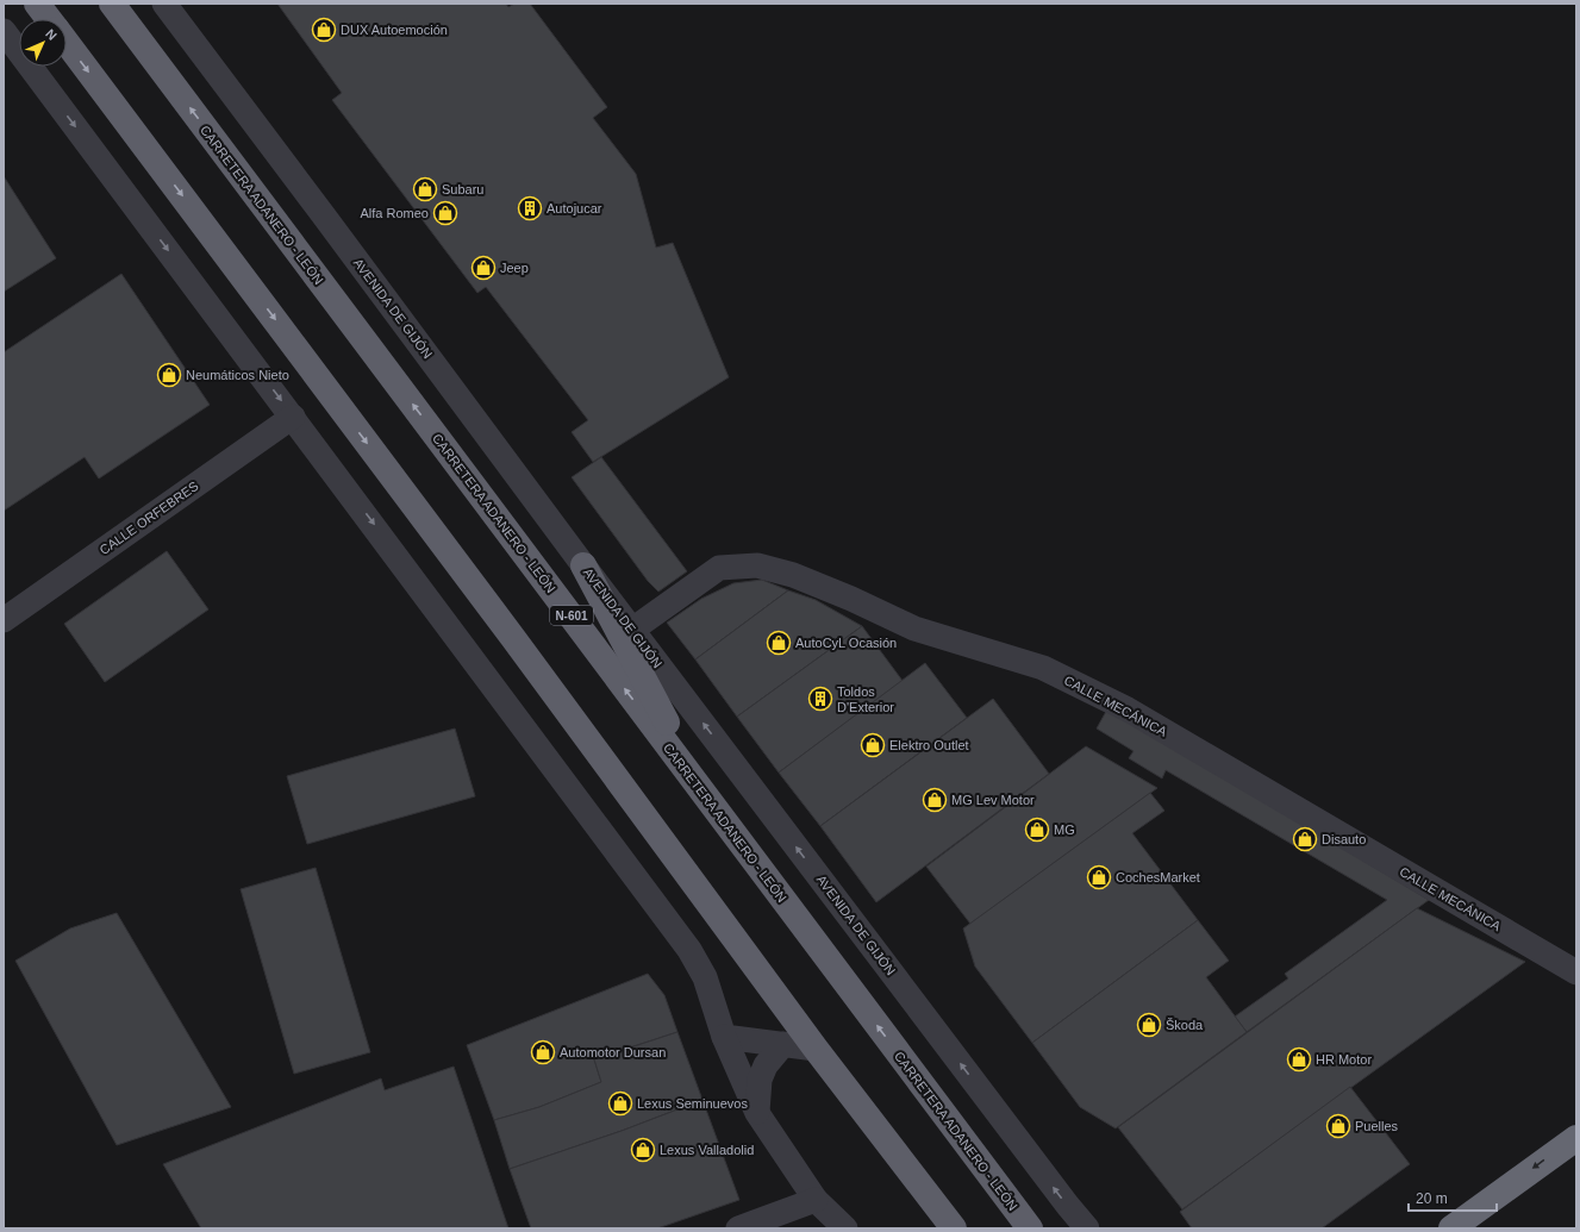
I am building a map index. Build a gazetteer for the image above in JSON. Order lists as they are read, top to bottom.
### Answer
{
  "streets": {
    "highway": ["CARRETERA ADANERO - LEÓN", "N-601"],
    "street": ["AVENIDA DE GIJÓN", "CALLE ORFEBRES", "CALLE MECÁNICA"]
  },
  "crossings": [
    ["AVENIDA DE GIJÓN", "CALLE MECÁNICA"]
  ],
  "places": {
    "shop": [
      "DUX Autoemoción",
      "Subaru",
      "Alfa Romeo",
      "Jeep",
      "Neumáticos Nieto",
      "AutoCyL Ocasión",
      "Elektro Outlet",
      "MG Lev Motor",
      "MG",
      "Disauto",
      "CochesMarket",
      "Škoda",
      "Automotor Dursan",
      "HR Motor",
      "Lexus Seminuevos",
      "Puelles",
      "Lexus Valladolid"
    ],
    "building": ["Autojucar", "Toldos D'Exterior"]
  },
  "scale_bar": "20 m",
  "north": "top right"
}
